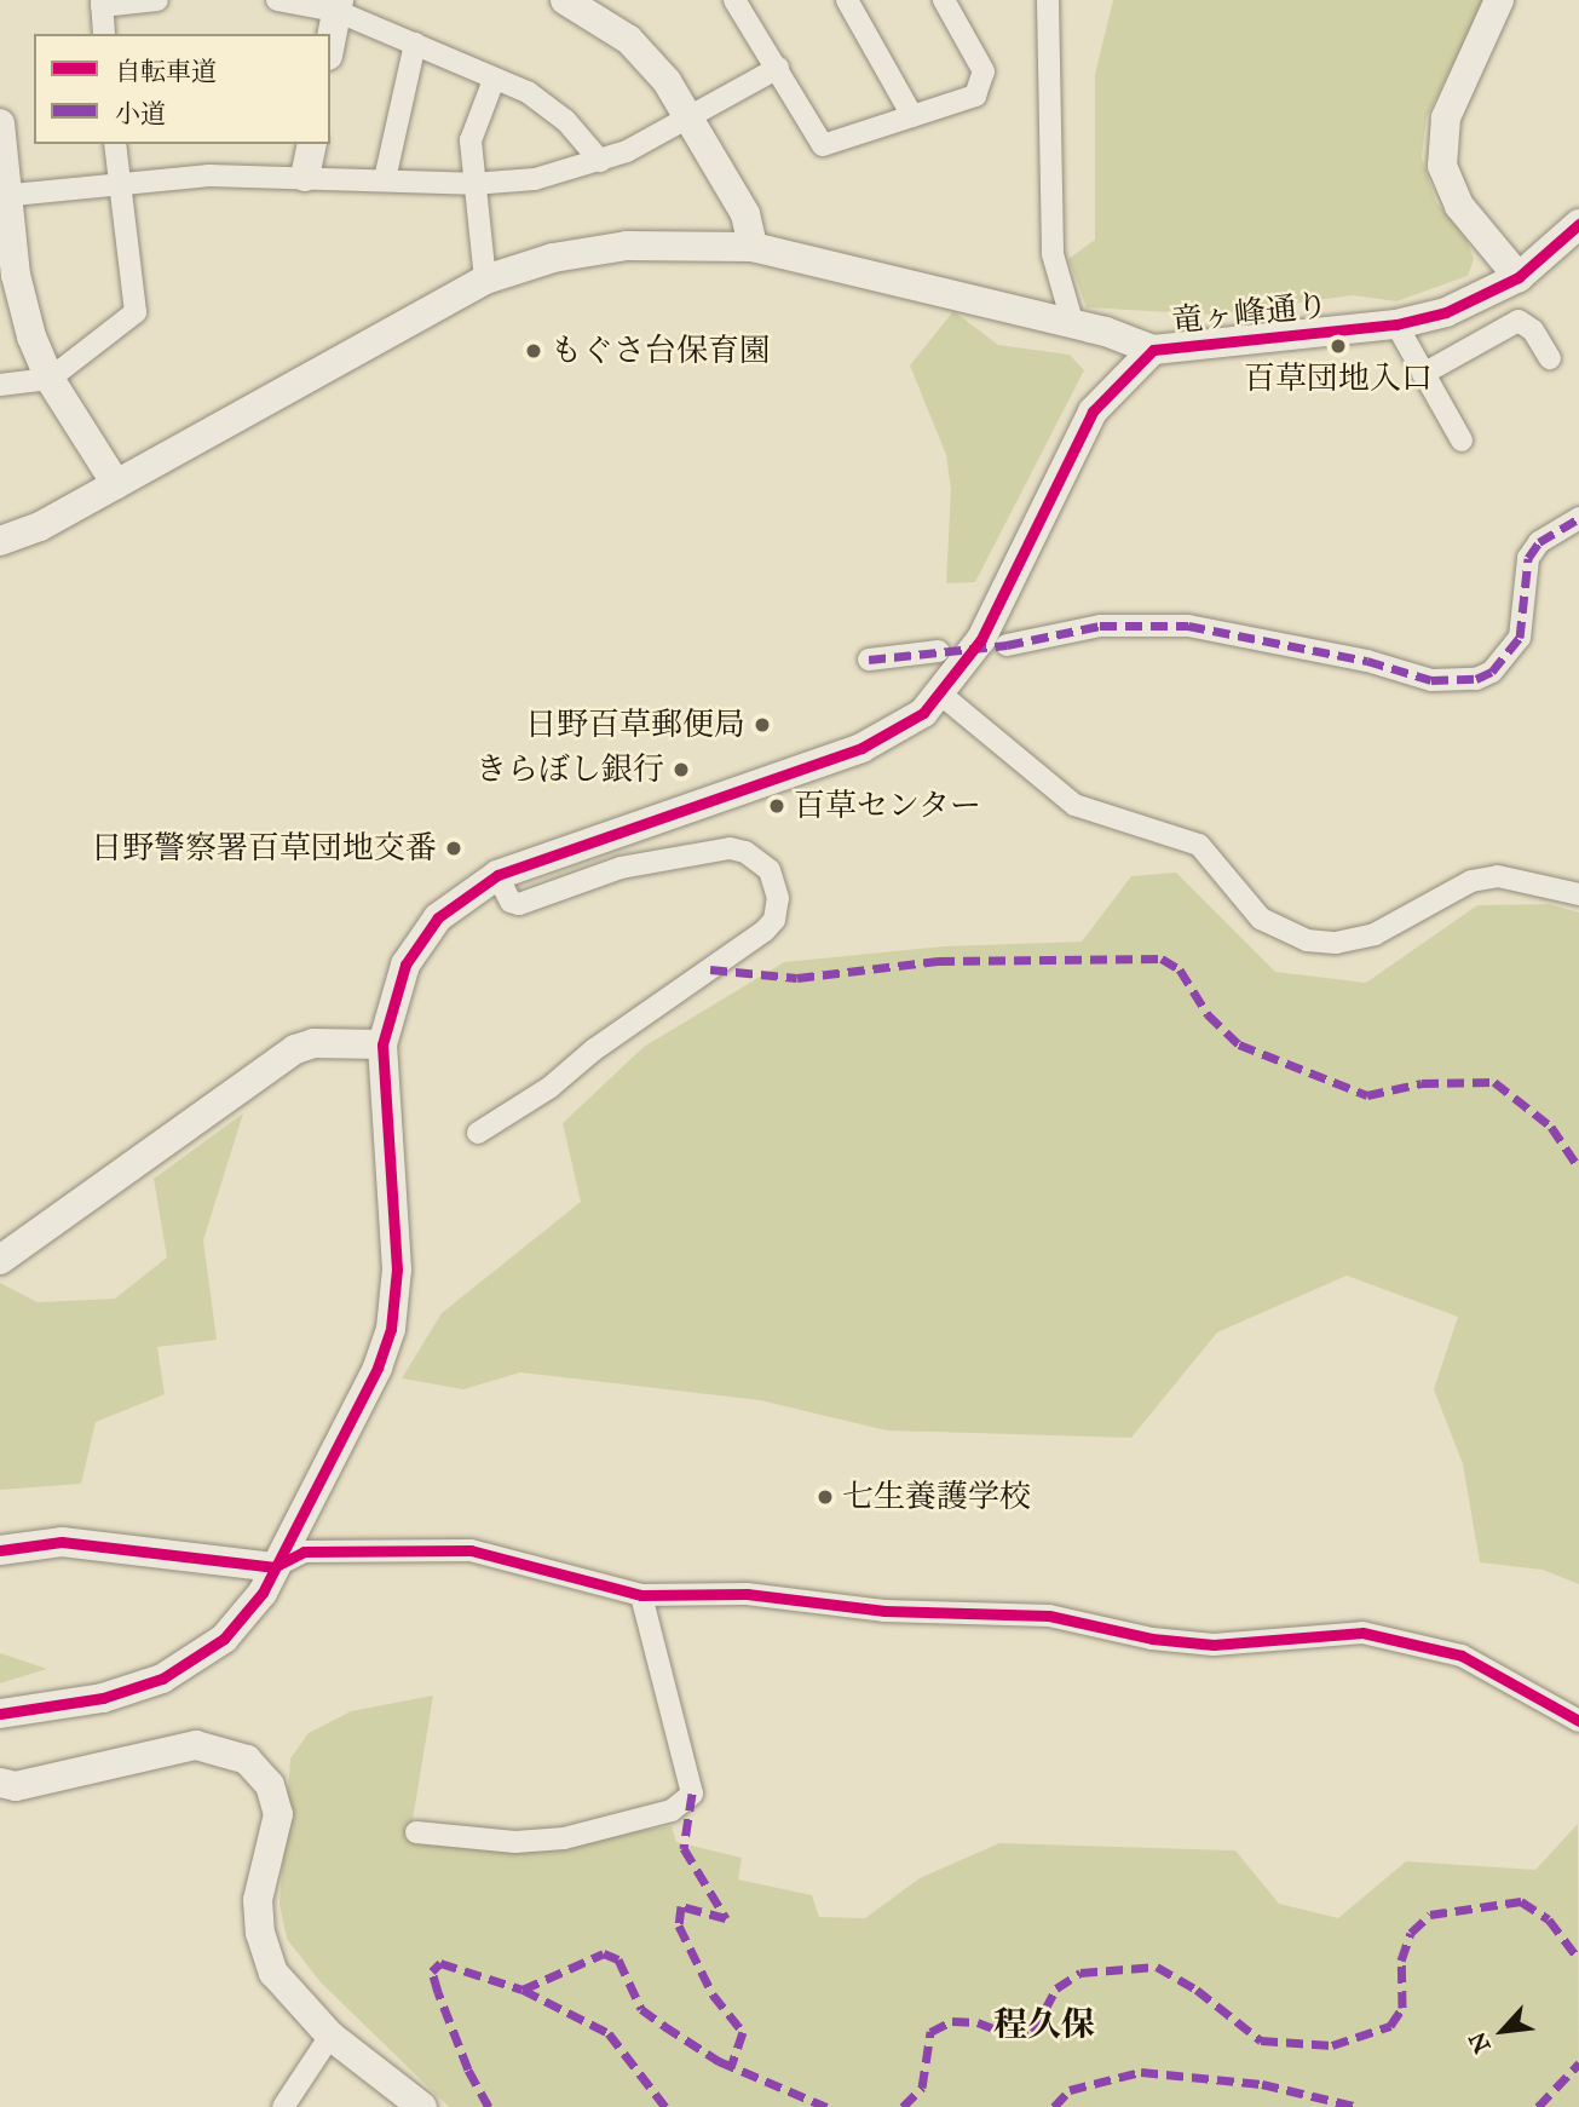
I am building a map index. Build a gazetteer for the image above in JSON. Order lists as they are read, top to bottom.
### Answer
{
  "streets": {
    "street": ["竜ヶ峰通り"]
  },
  "districts": ["程久保"],
  "places": [
    "百草団地入口",
    "もぐさ台保育園",
    "日野百草郵便局",
    "きらぼし銀行",
    "百草センター",
    "日野警察署百草団地交番",
    "七生養護学校"
  ],
  "legend": ["自転車道", "小道"],
  "north": "bottom left"
}
